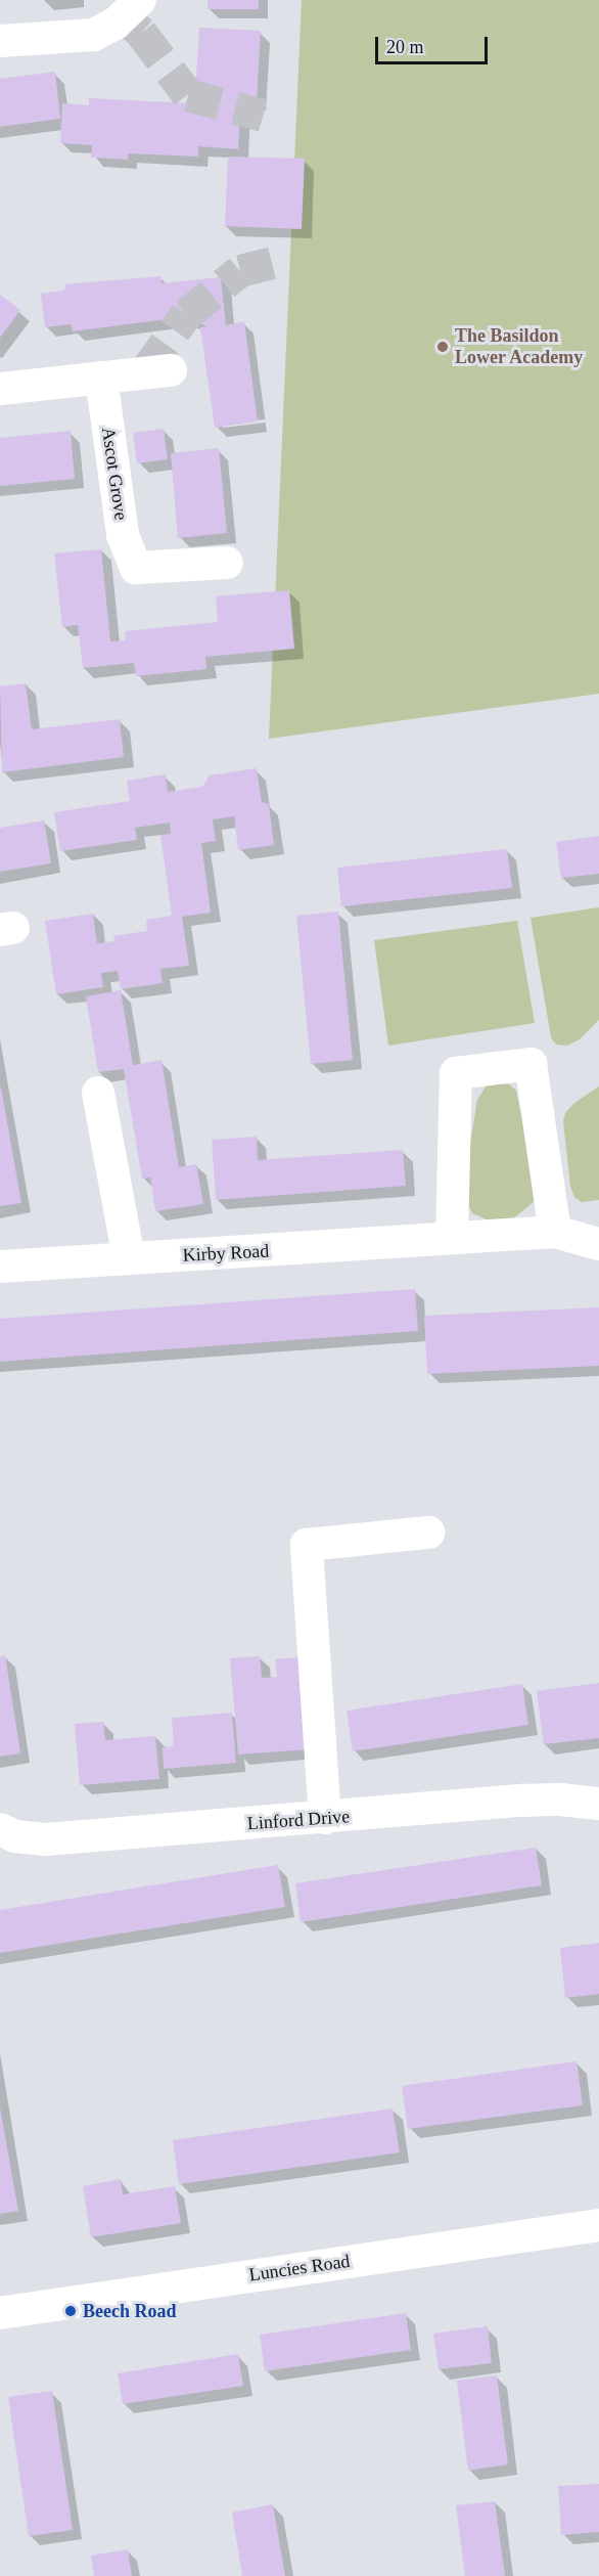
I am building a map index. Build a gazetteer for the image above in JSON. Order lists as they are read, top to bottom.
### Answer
{
  "streets": {
    "street": [
      "Ascot Grove",
      "Kirby Road",
      "Linford Drive",
      "Luncies Road"
    ]
  },
  "places": ["The Basildon Lower Academy", "Beech Road"],
  "scale_bar": "20 m"
}
